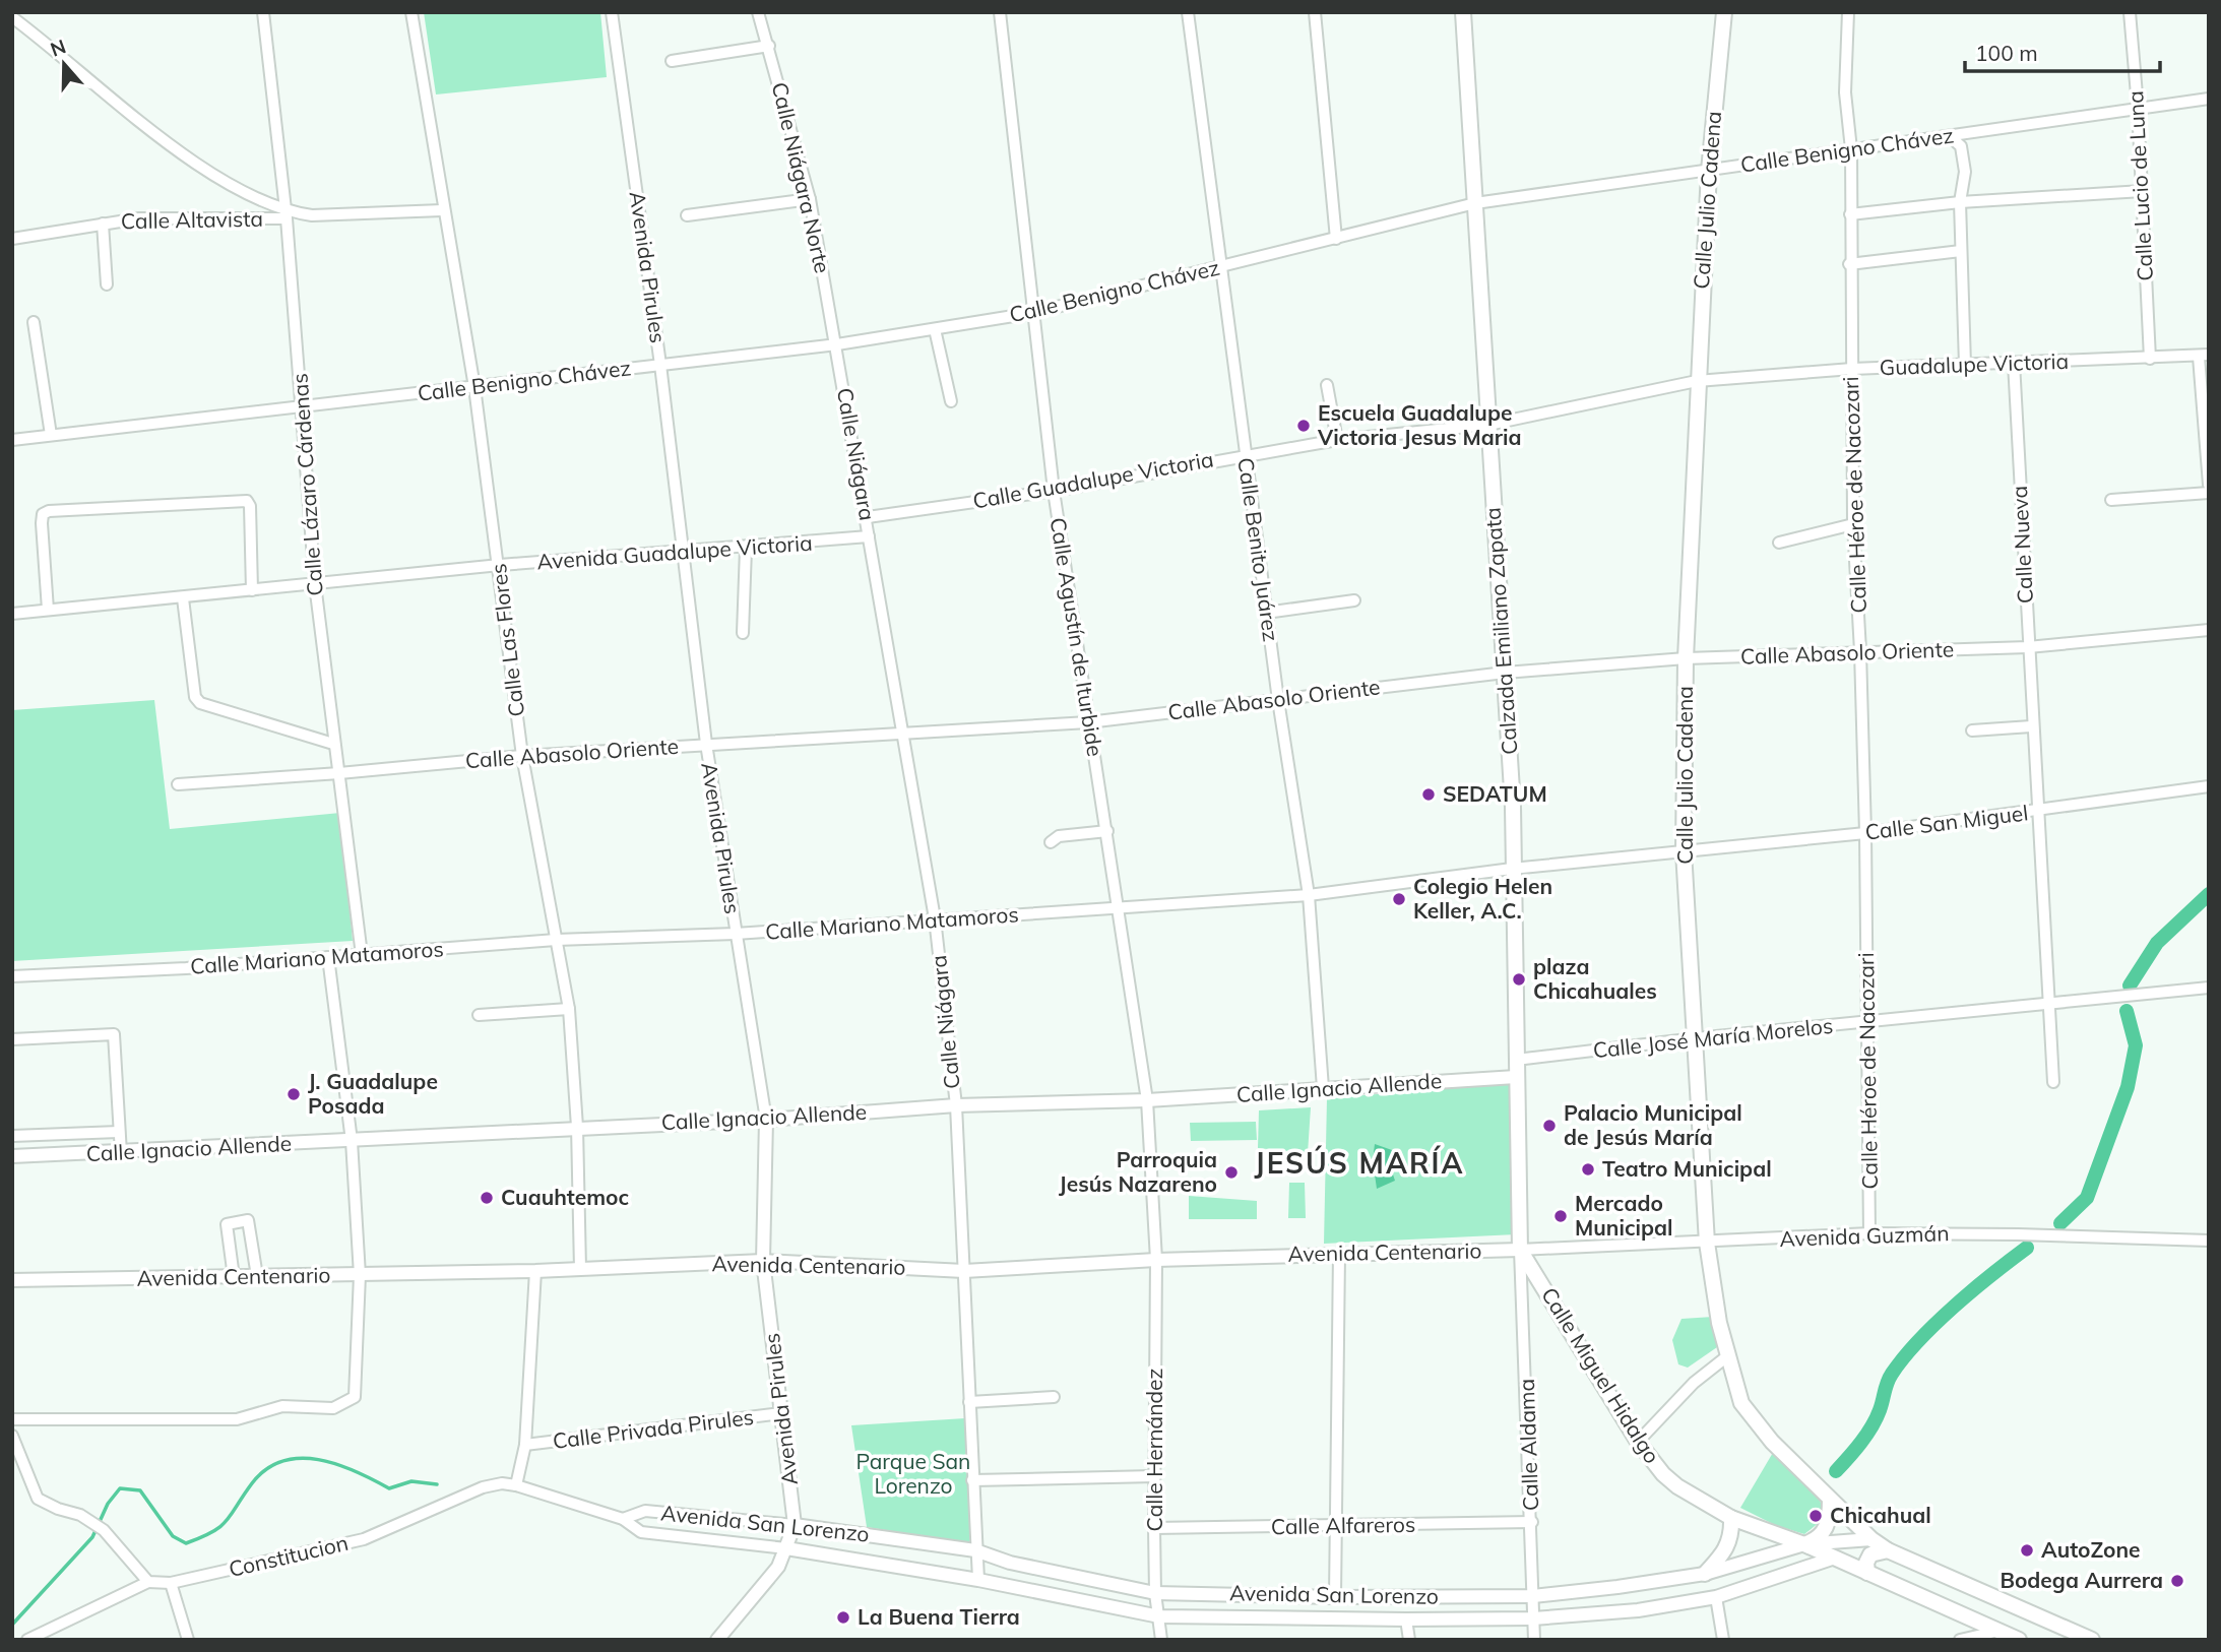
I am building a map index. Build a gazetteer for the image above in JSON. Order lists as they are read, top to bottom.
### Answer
{
  "streets": {
    "main road": ["Calle Julio Cadena", "Calzada Emiliano Zapata", "Calle Miguel Hidalgo"],
    "street": [
      "Calle Benigno Chávez",
      "Calle Niágara Norte",
      "Calle Lucio de Luna",
      "Calle Altavista",
      "Avenida Pirules",
      "Guadalupe Victoria",
      "Calle Niágara",
      "Calle Guadalupe Victoria",
      "Calle Lázaro Cárdenas",
      "Calle Héroe de Nacozari",
      "Calle Nueva",
      "Calle Benito Juárez",
      "Avenida Guadalupe Victoria",
      "Calle Agustín de Iturbide",
      "Calle Las Flores",
      "Calle Abasolo Oriente",
      "Calle San Miguel",
      "Calle Mariano Matamoros",
      "Calle José María Morelos",
      "Calle Ignacio Allende",
      "Avenida Guzmán",
      "Avenida Centenario",
      "Calle Privada Pirules",
      "Calle Aldama",
      "Calle Hernández",
      "Avenida San Lorenzo",
      "Calle Alfareros",
      "Constitucion"
    ]
  },
  "crossings": [
    ["Calle Benigno Chávez", "Calle Niágara Norte"],
    ["Calle Benigno Chávez", "Calle Lucio de Luna"],
    ["Calle Benigno Chávez", "Calle Julio Cadena"],
    ["Calle Benigno Chávez", "Avenida Pirules"],
    ["Calle Benigno Chávez", "Calle Niágara"],
    ["Calle Benigno Chávez", "Calle Lázaro Cárdenas"],
    ["Calle Benigno Chávez", "Calle Héroe de Nacozari"],
    ["Calle Benigno Chávez", "Calle Benito Juárez"],
    ["Calle Benigno Chávez", "Calzada Emiliano Zapata"],
    ["Calle Benigno Chávez", "Calle Agustín de Iturbide"],
    ["Calle Benigno Chávez", "Calle Las Flores"],
    ["Calle Niágara Norte", "Calle Niágara"],
    ["Calle Lucio de Luna", "Guadalupe Victoria"],
    ["Calle Julio Cadena", "Guadalupe Victoria"],
    ["Calle Julio Cadena", "Calle Abasolo Oriente"],
    ["Calle Julio Cadena", "Calle San Miguel"],
    ["Calle Julio Cadena", "Calle Mariano Matamoros"],
    ["Calle Julio Cadena", "Calle José María Morelos"],
    ["Calle Julio Cadena", "Avenida Guzmán"],
    ["Calle Julio Cadena", "Avenida San Lorenzo"],
    ["Calle Altavista", "Calle Lázaro Cárdenas"],
    ["Avenida Pirules", "Avenida Guadalupe Victoria"],
    ["Avenida Pirules", "Calle Abasolo Oriente"],
    ["Avenida Pirules", "Calle Mariano Matamoros"],
    ["Avenida Pirules", "Calle Ignacio Allende"],
    ["Avenida Pirules", "Avenida Centenario"],
    ["Avenida Pirules", "Calle Privada Pirules"],
    ["Avenida Pirules", "Avenida San Lorenzo"],
    ["Guadalupe Victoria", "Calle Guadalupe Victoria"],
    ["Guadalupe Victoria", "Calle Héroe de Nacozari"],
    ["Guadalupe Victoria", "Calle Nueva"],
    ["Guadalupe Victoria", "Calzada Emiliano Zapata"],
    ["Calle Niágara", "Calle Guadalupe Victoria"],
    ["Calle Niágara", "Avenida Guadalupe Victoria"],
    ["Calle Niágara", "Calle Abasolo Oriente"],
    ["Calle Niágara", "Calle Mariano Matamoros"],
    ["Calle Niágara", "Calle Ignacio Allende"],
    ["Calle Niágara", "Avenida Centenario"],
    ["Calle Niágara", "Avenida San Lorenzo"],
    ["Calle Guadalupe Victoria", "Calle Benito Juárez"],
    ["Calle Guadalupe Victoria", "Calzada Emiliano Zapata"],
    ["Calle Guadalupe Victoria", "Calle Agustín de Iturbide"],
    ["Calle Lázaro Cárdenas", "Avenida Guadalupe Victoria"],
    ["Calle Lázaro Cárdenas", "Calle Abasolo Oriente"],
    ["Calle Lázaro Cárdenas", "Calle Mariano Matamoros"],
    ["Calle Héroe de Nacozari", "Calle Abasolo Oriente"],
    ["Calle Héroe de Nacozari", "Calle San Miguel"],
    ["Calle Héroe de Nacozari", "Calle José María Morelos"],
    ["Calle Héroe de Nacozari", "Avenida Guzmán"],
    ["Calle Nueva", "Calle Abasolo Oriente"],
    ["Calle Nueva", "Calle San Miguel"],
    ["Calle Nueva", "Calle José María Morelos"],
    ["Calle Benito Juárez", "Calle Abasolo Oriente"],
    ["Calle Benito Juárez", "Calle Mariano Matamoros"],
    ["Calle Benito Juárez", "Calle Ignacio Allende"],
    ["Avenida Guadalupe Victoria", "Calle Las Flores"],
    ["Calzada Emiliano Zapata", "Calle Abasolo Oriente"],
    ["Calzada Emiliano Zapata", "Calle Mariano Matamoros"],
    ["Calzada Emiliano Zapata", "Calle José María Morelos"],
    ["Calzada Emiliano Zapata", "Calle Ignacio Allende"],
    ["Calzada Emiliano Zapata", "Avenida Guzmán"],
    ["Calzada Emiliano Zapata", "Avenida Centenario"],
    ["Calzada Emiliano Zapata", "Calle Miguel Hidalgo"],
    ["Calzada Emiliano Zapata", "Calle Aldama"],
    ["Calle Agustín de Iturbide", "Calle Abasolo Oriente"],
    ["Calle Agustín de Iturbide", "Calle Mariano Matamoros"],
    ["Calle Agustín de Iturbide", "Calle Ignacio Allende"],
    ["Calle Agustín de Iturbide", "Avenida Centenario"],
    ["Calle Agustín de Iturbide", "Calle Hernández"],
    ["Calle Las Flores", "Calle Abasolo Oriente"],
    ["Calle Las Flores", "Calle Mariano Matamoros"],
    ["Calle Las Flores", "Calle Ignacio Allende"],
    ["Calle Las Flores", "Avenida Centenario"],
    ["Calle San Miguel", "Calle Mariano Matamoros"],
    ["Avenida Guzmán", "Avenida Centenario"],
    ["Avenida Guzmán", "Calle Miguel Hidalgo"],
    ["Avenida Guzmán", "Calle Aldama"],
    ["Avenida Centenario", "Calle Miguel Hidalgo"],
    ["Avenida Centenario", "Calle Aldama"],
    ["Avenida Centenario", "Calle Hernández"],
    ["Calle Miguel Hidalgo", "Calle Aldama"],
    ["Calle Miguel Hidalgo", "Avenida San Lorenzo"],
    ["Calle Aldama", "Avenida San Lorenzo"],
    ["Calle Aldama", "Calle Alfareros"],
    ["Calle Hernández", "Avenida San Lorenzo"],
    ["Calle Hernández", "Calle Alfareros"],
    ["Avenida San Lorenzo", "Constitucion"]
  ],
  "districts": ["JESÚS MARÍA"],
  "parks": ["Parque San Lorenzo"],
  "places": [
    "Escuela Guadalupe Victoria Jesus Maria",
    "SEDATUM",
    "Colegio Helen Keller, A.C.",
    "plaza Chicahuales",
    "J. Guadalupe Posada",
    "Palacio Municipal de Jesús María",
    "Teatro Municipal",
    "Parroquia Jesús Nazareno",
    "Cuauhtemoc",
    "Mercado Municipal",
    "Chicahual",
    "AutoZone",
    "Bodega Aurrera",
    "La Buena Tierra"
  ],
  "scale_bar": "100 m",
  "north": "top"
}
